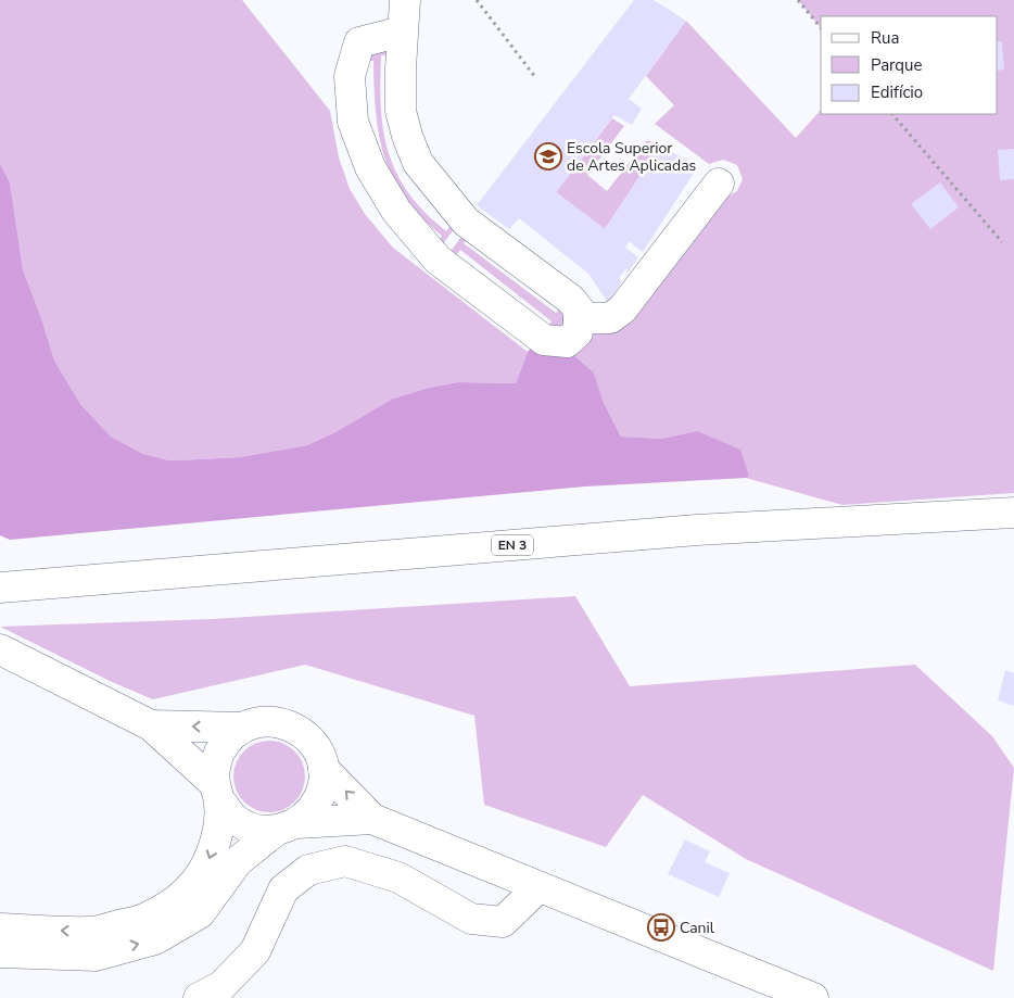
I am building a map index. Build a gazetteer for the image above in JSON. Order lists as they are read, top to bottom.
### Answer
{
  "streets": {
    "main road": ["EN 3"]
  },
  "places": {
    "school or university": ["Escola Superior de Artes Aplicadas"],
    "bus stop": ["Canil"]
  },
  "legend": ["Rua", "Parque", "Edifício"]
}
